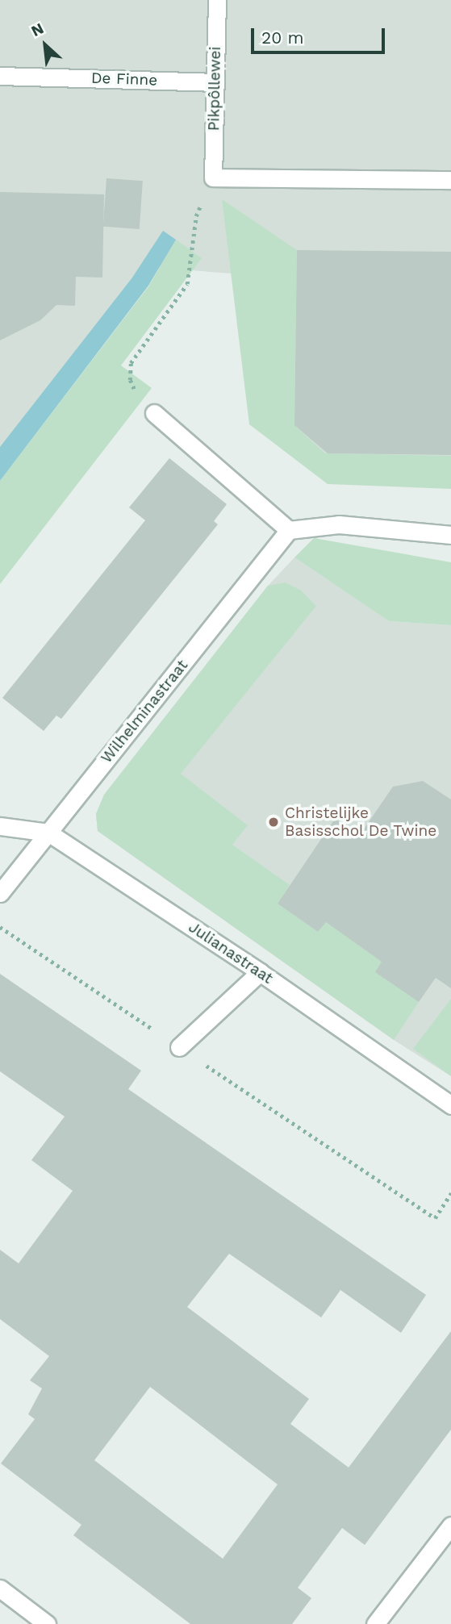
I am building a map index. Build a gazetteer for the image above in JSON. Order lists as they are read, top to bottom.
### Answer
{
  "streets": {
    "street": [
      "De Finne",
      "Pikpôllewei",
      "Wilhelminastraat",
      "Julianastraat"
    ]
  },
  "crossings": [
    ["De Finne", "Pikpôllewei"],
    ["Wilhelminastraat", "Julianastraat"]
  ],
  "places": ["Christelijke Basisschol De Twine"],
  "scale_bar": "20 m",
  "north": "top left"
}
